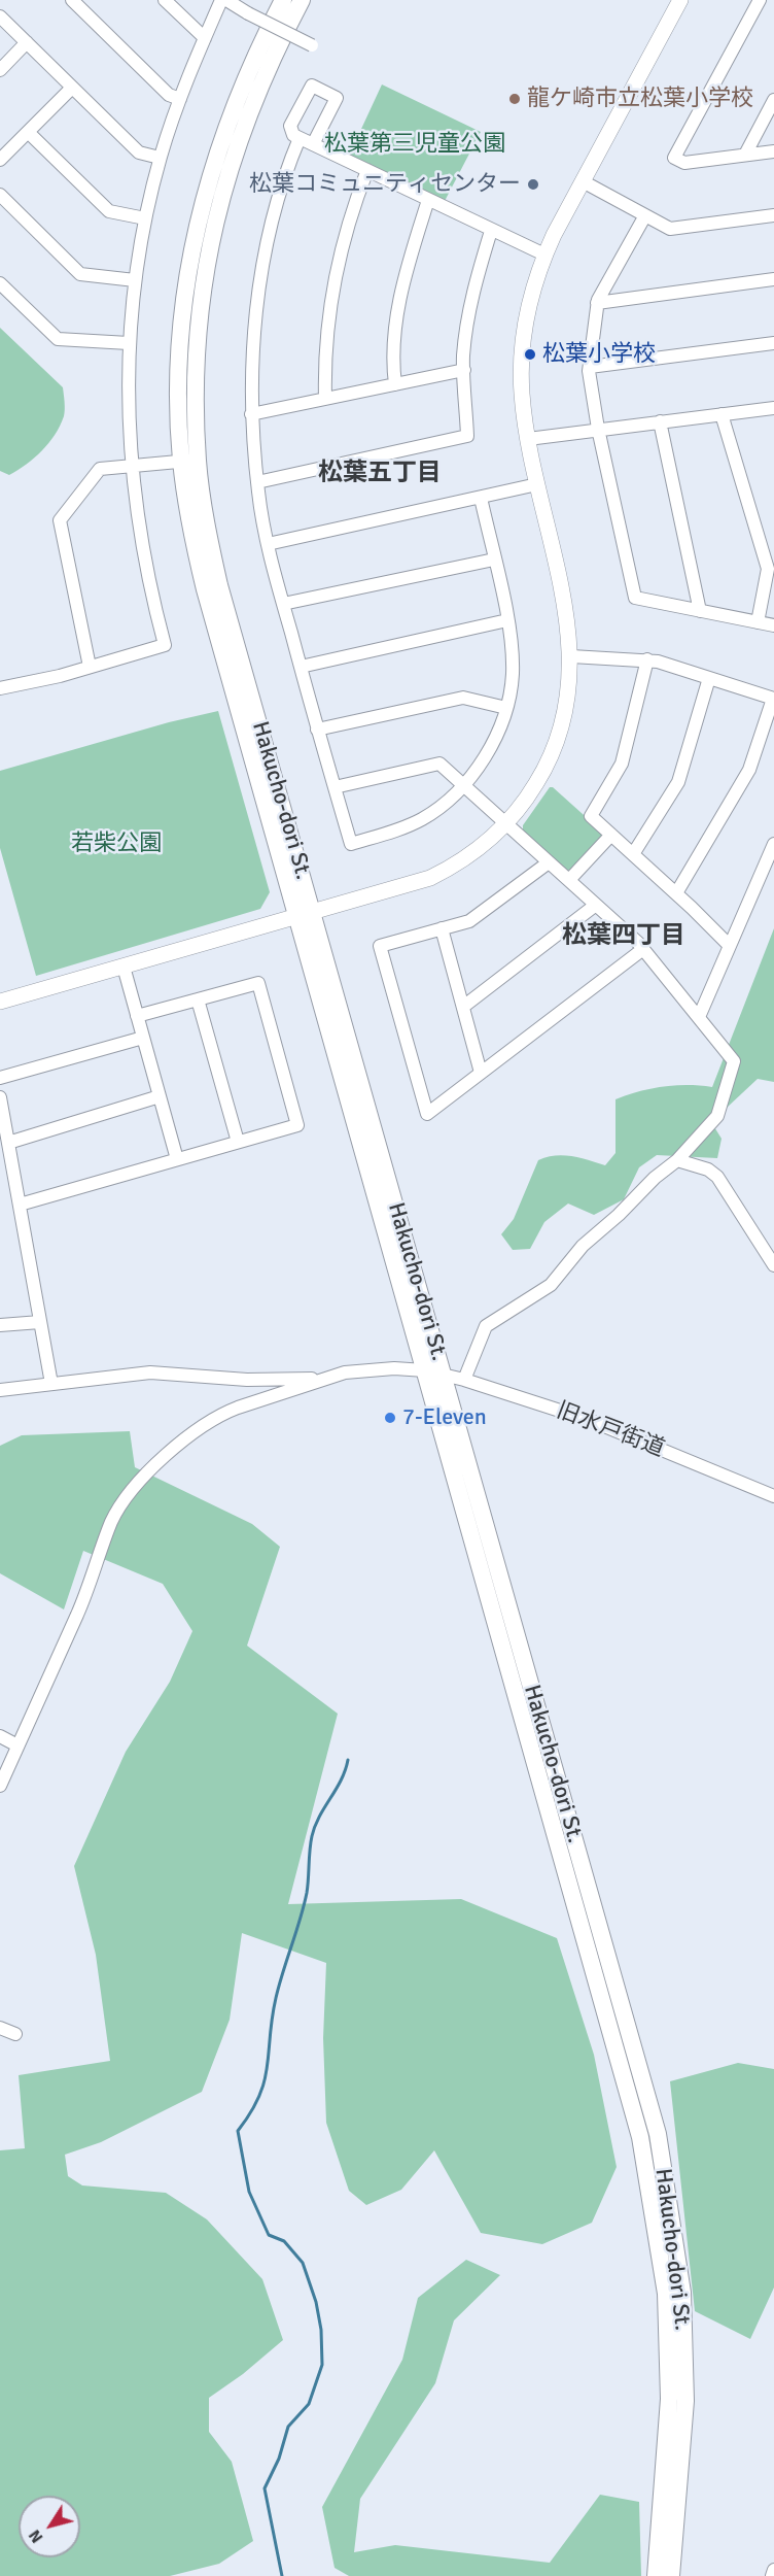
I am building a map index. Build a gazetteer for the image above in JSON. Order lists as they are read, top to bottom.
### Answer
{
  "streets": {
    "main road": ["Hakucho-dori St."],
    "street": ["旧水戸街道"]
  },
  "crossings": [
    ["Hakucho-dori St.", "旧水戸街道"]
  ],
  "districts": ["松葉五丁目", "松葉四丁目"],
  "parks": ["松葉第三児童公園", "若柴公園"],
  "places": [
    "龍ケ崎市立松葉小学校",
    "松葉コミュニティセンター",
    "松葉小学校",
    "7-Eleven"
  ],
  "north": "bottom left"
}
